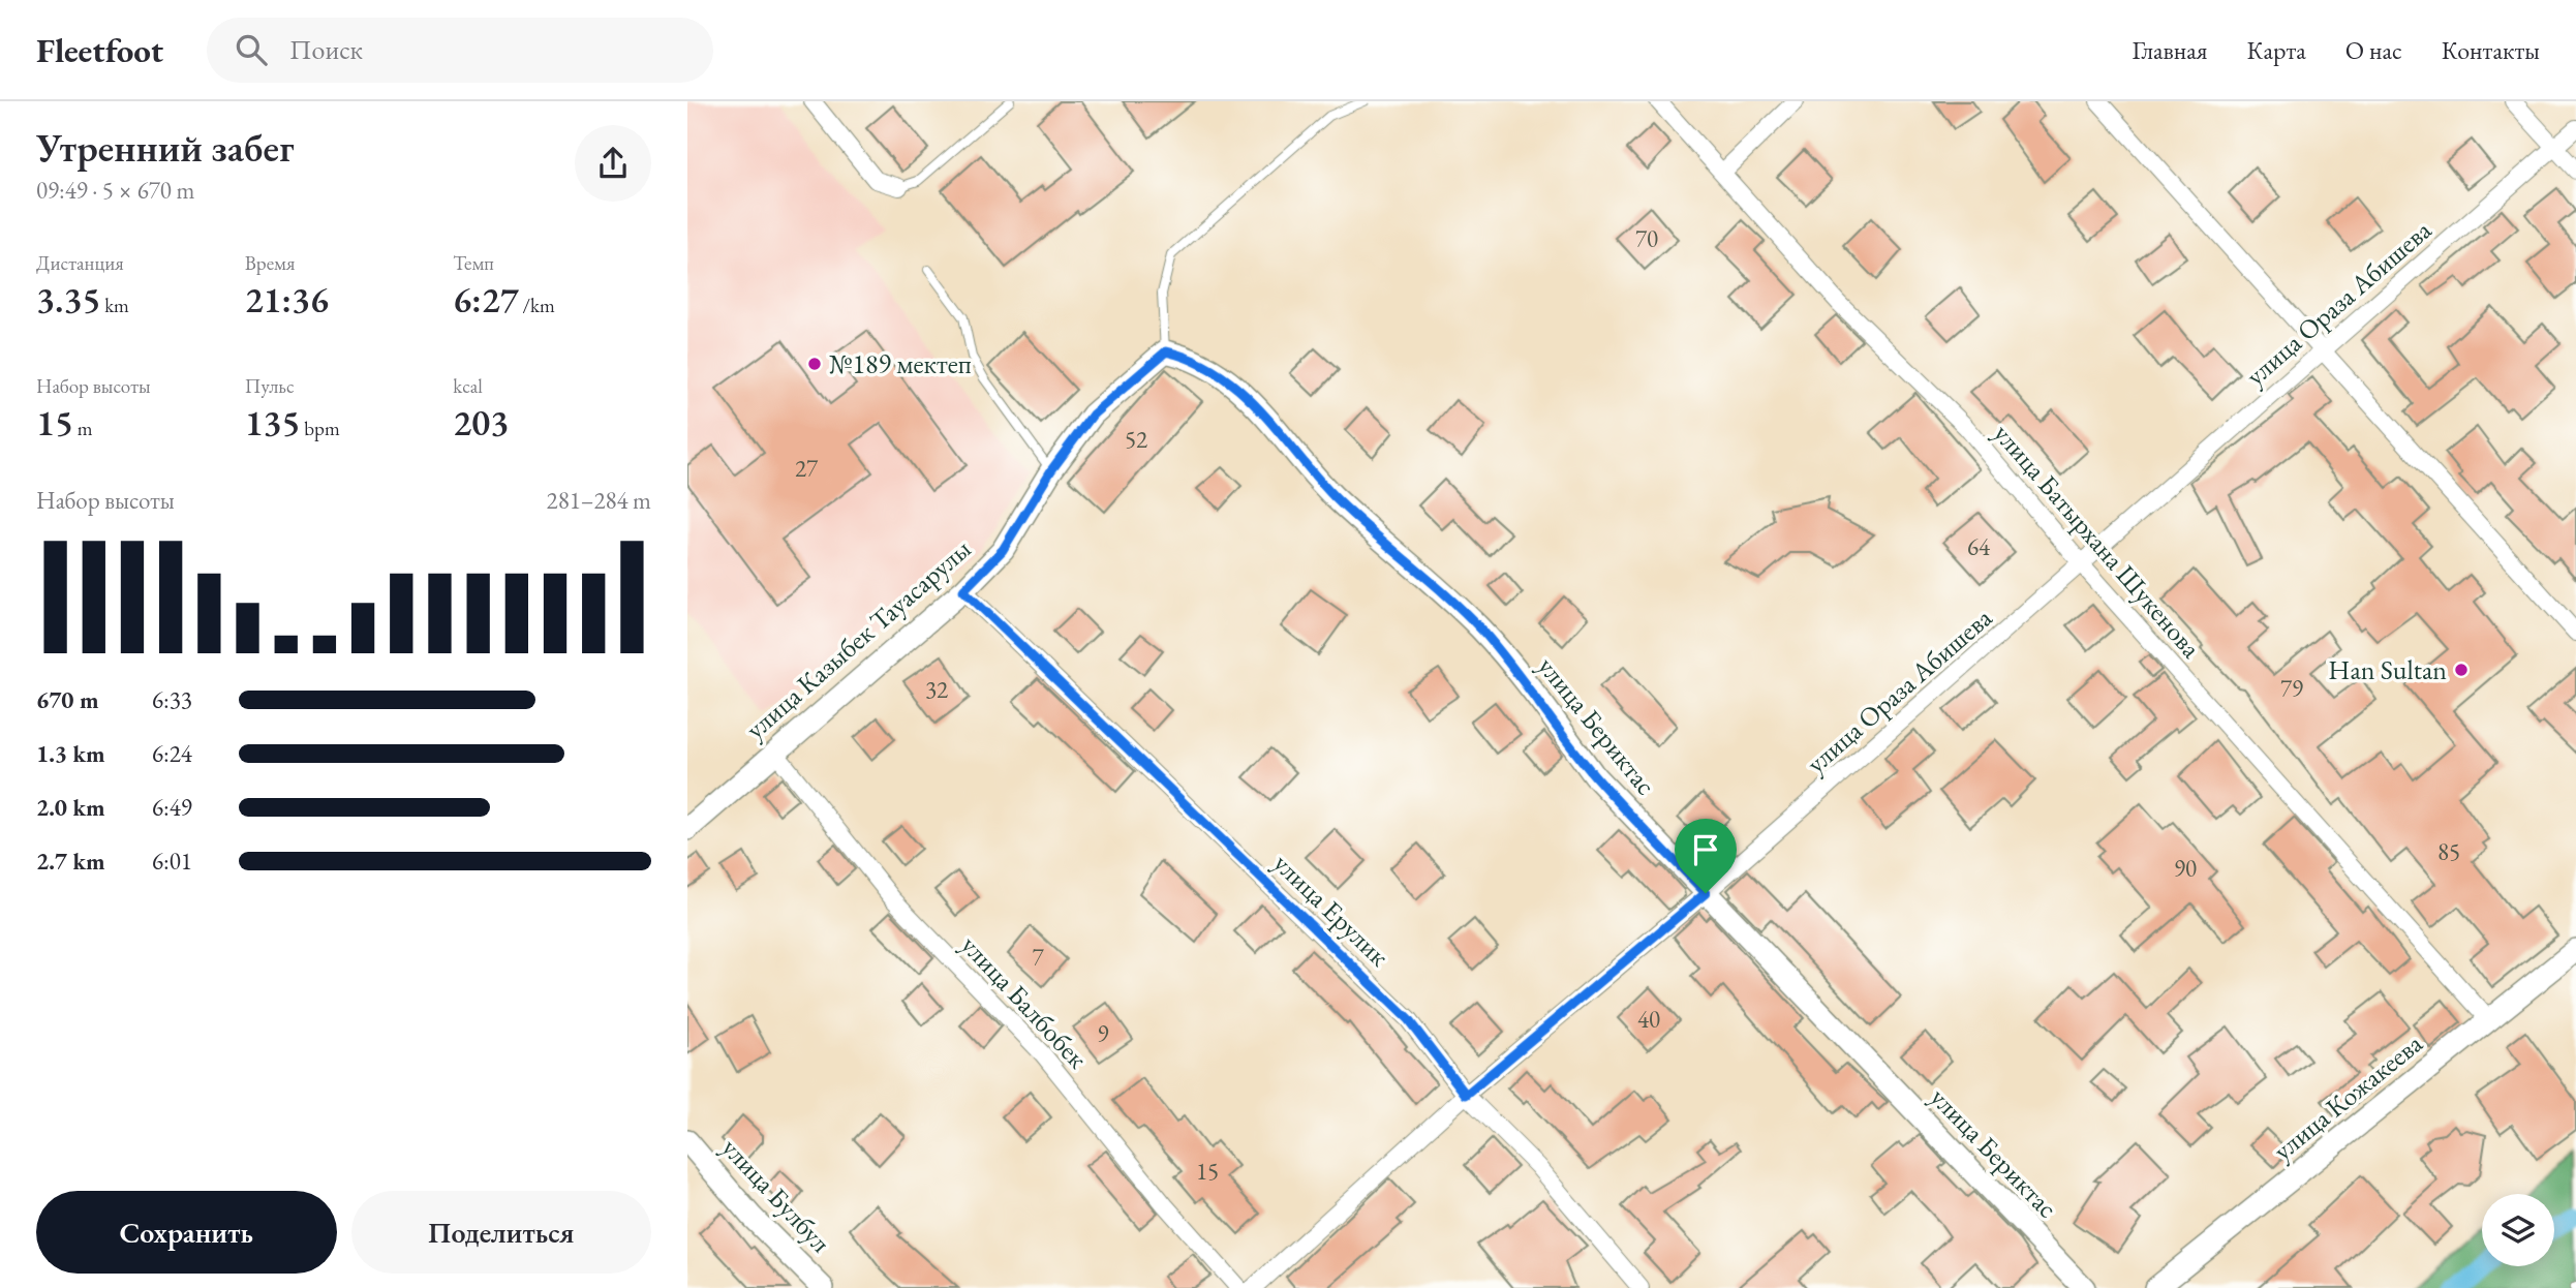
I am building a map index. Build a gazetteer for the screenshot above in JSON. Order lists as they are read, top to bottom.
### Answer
{
  "streets": {
    "street": [
      "улица Ораза Абишева",
      "улица Батырхана Шукенова",
      "улица Казыбек Тауасарулы",
      "улица Бериктас",
      "улица Ерулик",
      "улица Балбобек",
      "улица Кожакеева",
      "улица Булбул"
    ]
  },
  "crossings": [
    ["улица Ораза Абишева", "улица Батырхана Шукенова"],
    ["улица Ораза Абишева", "улица Бериктас"],
    ["улица Ораза Абишева", "улица Ерулик"],
    ["улица Батырхана Шукенова", "улица Кожакеева"],
    ["улица Казыбек Тауасарулы", "улица Бериктас"],
    ["улица Казыбек Тауасарулы", "улица Ерулик"],
    ["улица Казыбек Тауасарулы", "улица Балбобек"]
  ],
  "places": ["№189 мектеп", "Han Sultan"],
  "house_numbers": [
    "70",
    "52",
    "27",
    "64",
    "79",
    "32",
    "85",
    "90",
    "7",
    "40",
    "9",
    "15"
  ],
  "page": {
    "header": "Fleetfoot",
    "search": "Поиск",
    "nav": [
      "Главная",
      "Карта",
      "О нас",
      "Контакты"
    ],
    "heading": ["Утренний забег", "09:49 · 5 × 670 m"],
    "stats": [
      ["Дистанция", "3.35 km"],
      ["Время", "21:36"],
      ["Темп", "6:27 /km"],
      ["Набор высоты", "15 m"],
      ["Пульс", "135 bpm"],
      ["kcal", "203"]
    ],
    "chart": ["Набор высоты", "281–284 m"],
    "list": [
      {
        "name": "670 m",
        "note": "6:33"
      },
      {
        "name": "1.3 km",
        "note": "6:24"
      },
      {
        "name": "2.0 km",
        "note": "6:49"
      },
      {
        "name": "2.7 km",
        "note": "6:01"
      }
    ],
    "buttons": ["Сохранить", "Поделиться"]
  }
}
